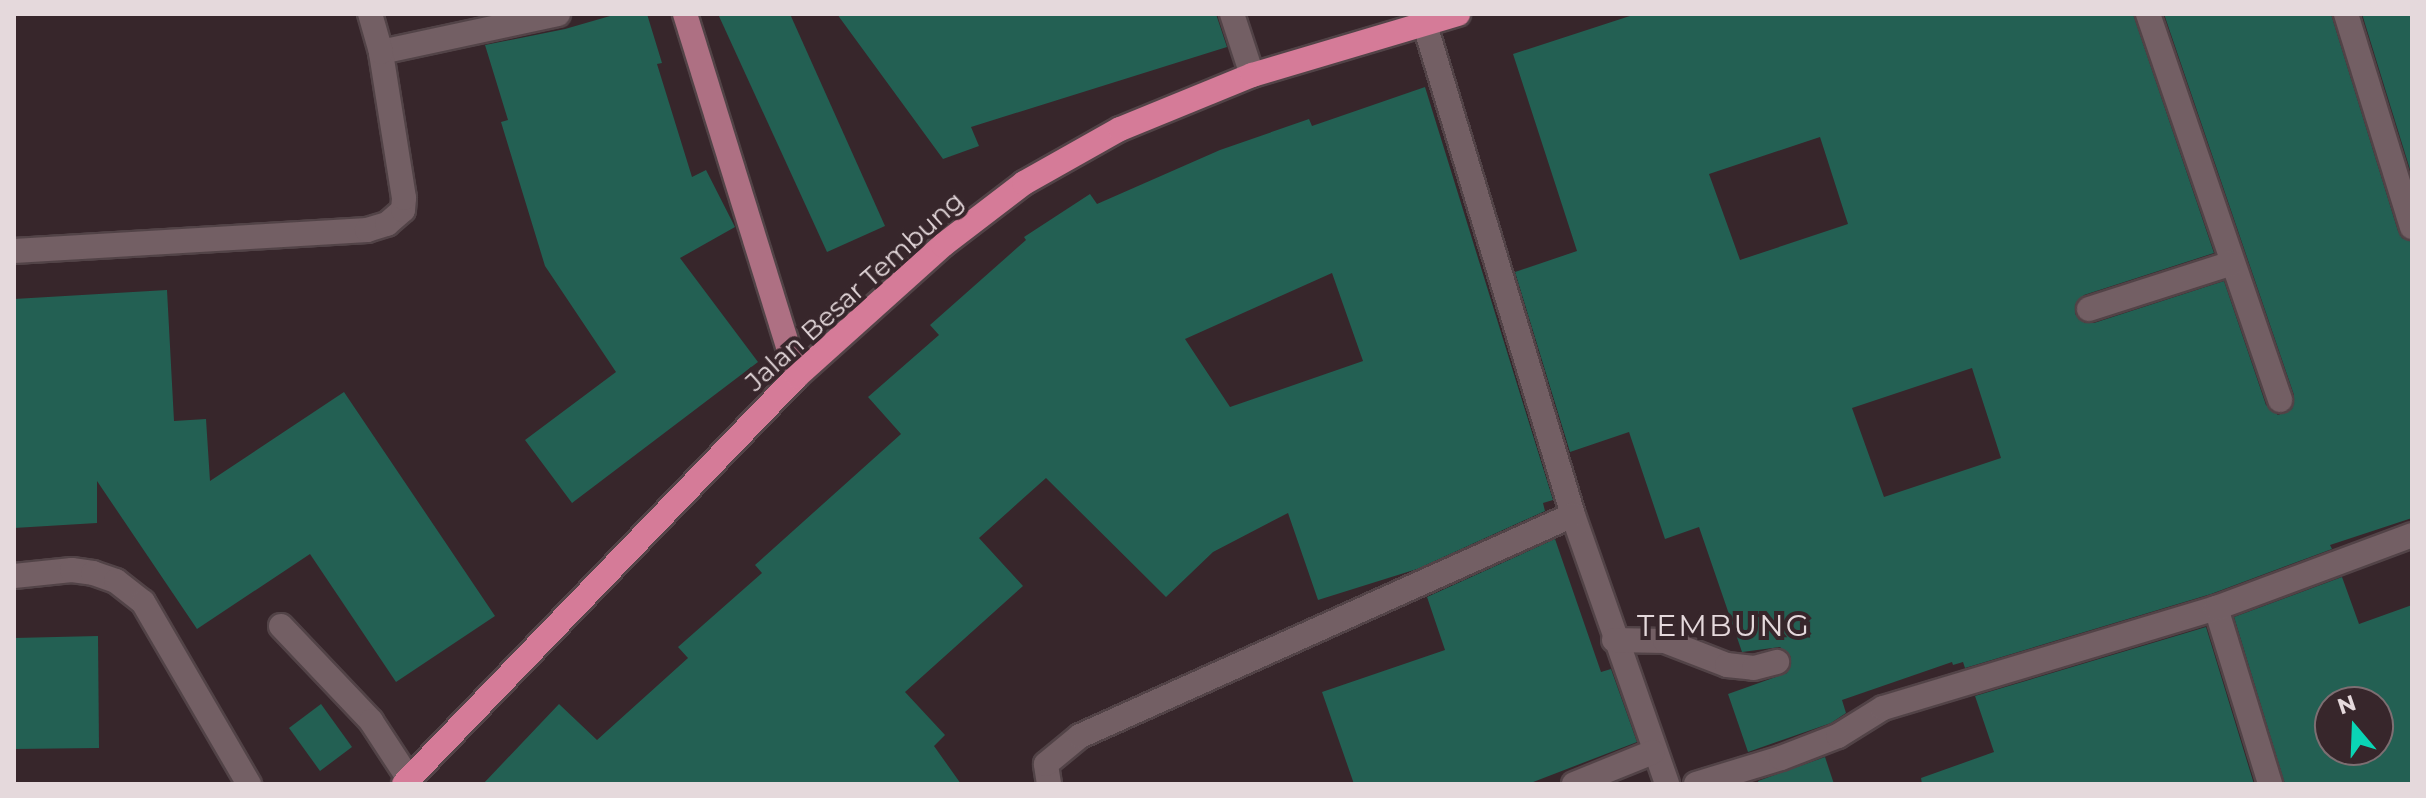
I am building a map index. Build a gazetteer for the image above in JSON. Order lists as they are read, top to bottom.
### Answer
{
  "streets": {
    "highway": ["Jalan Besar Tembung"]
  },
  "districts": ["TEMBUNG"],
  "north": "top"
}
